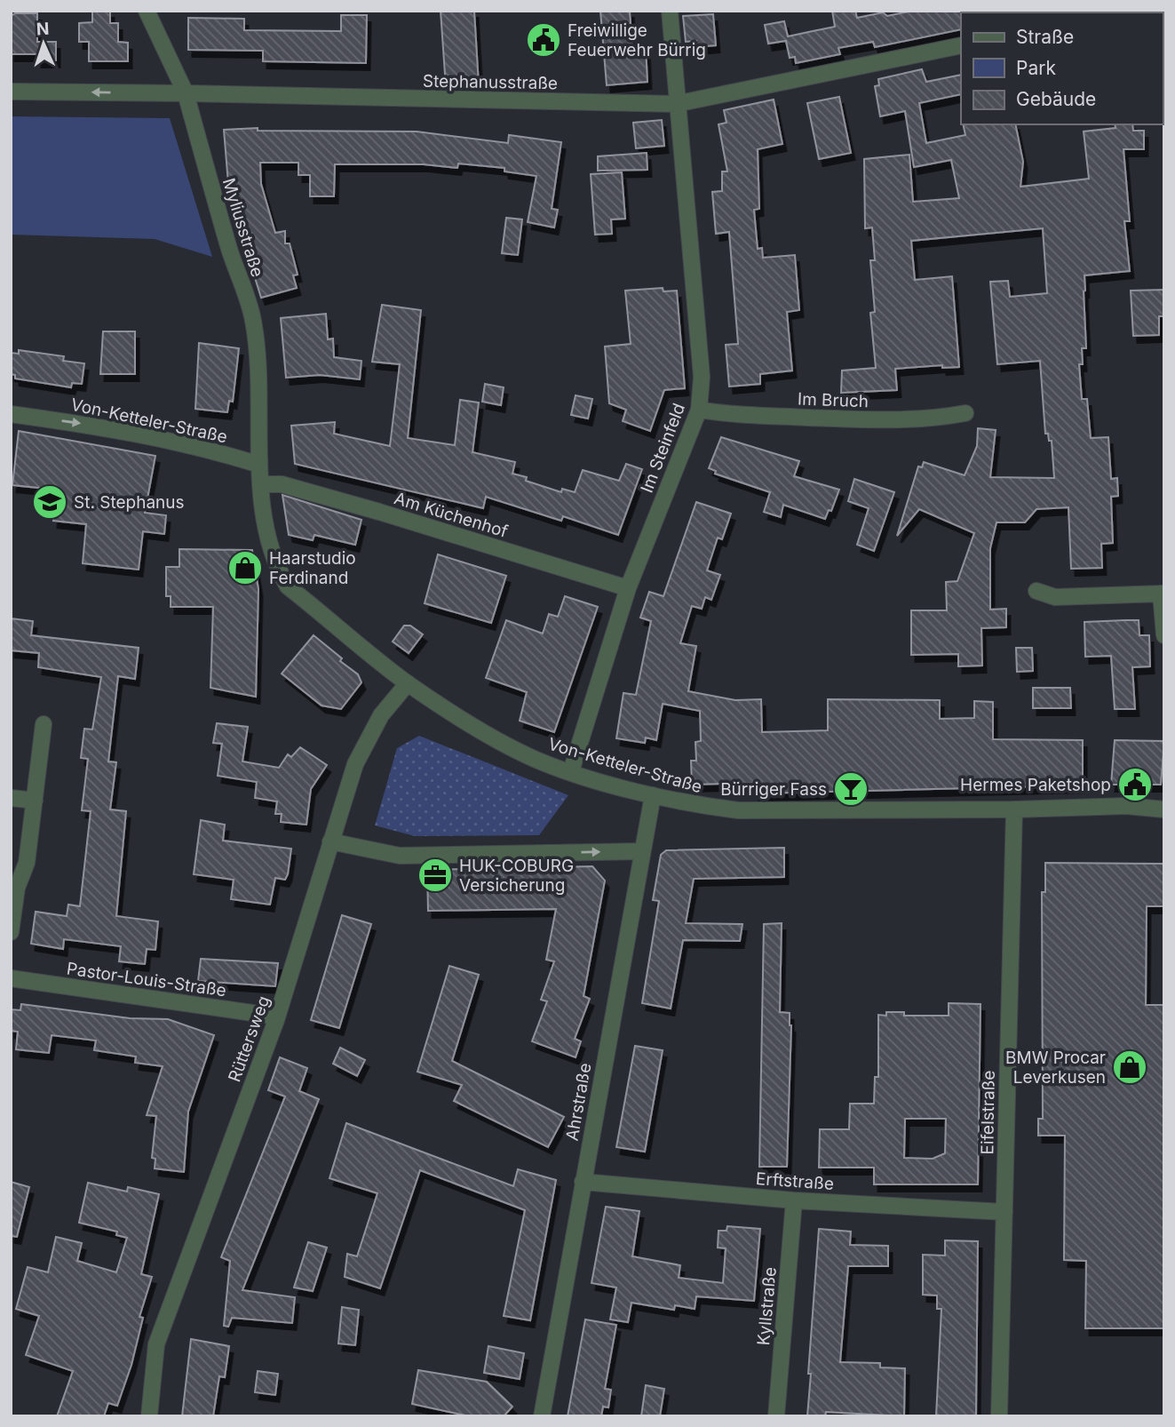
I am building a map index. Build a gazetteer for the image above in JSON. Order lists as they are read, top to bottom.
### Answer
{
  "streets": {
    "street": [
      "Stephanusstraße",
      "Myliusstraße",
      "Im Bruch",
      "Von-Ketteler-Straße",
      "Im Steinfeld",
      "Am Küchenhof",
      "Pastor-Louis-Straße",
      "Rüttersweg",
      "Ahrstraße",
      "Eifelstraße",
      "Erftstraße",
      "Kyllstraße"
    ]
  },
  "crossings": [
    ["Stephanusstraße", "Myliusstraße"],
    ["Stephanusstraße", "Im Steinfeld"],
    ["Myliusstraße", "Von-Ketteler-Straße"],
    ["Im Bruch", "Im Steinfeld"],
    ["Von-Ketteler-Straße", "Im Steinfeld"],
    ["Von-Ketteler-Straße", "Am Küchenhof"],
    ["Von-Ketteler-Straße", "Rüttersweg"],
    ["Von-Ketteler-Straße", "Ahrstraße"],
    ["Von-Ketteler-Straße", "Eifelstraße"],
    ["Im Steinfeld", "Am Küchenhof"],
    ["Pastor-Louis-Straße", "Rüttersweg"],
    ["Ahrstraße", "Erftstraße"],
    ["Eifelstraße", "Erftstraße"],
    ["Erftstraße", "Kyllstraße"]
  ],
  "places": {
    "public building": ["Freiwillige Feuerwehr Bürrig", "Hermes Paketshop"],
    "school or university": ["St. Stephanus"],
    "shop": ["Haarstudio Ferdinand", "BMW Procar Leverkusen"],
    "bar": ["Bürriger Fass"],
    "office": ["HUK-COBURG Versicherung"]
  },
  "legend": ["Straße", "Park", "Gebäude"],
  "north": "top"
}
